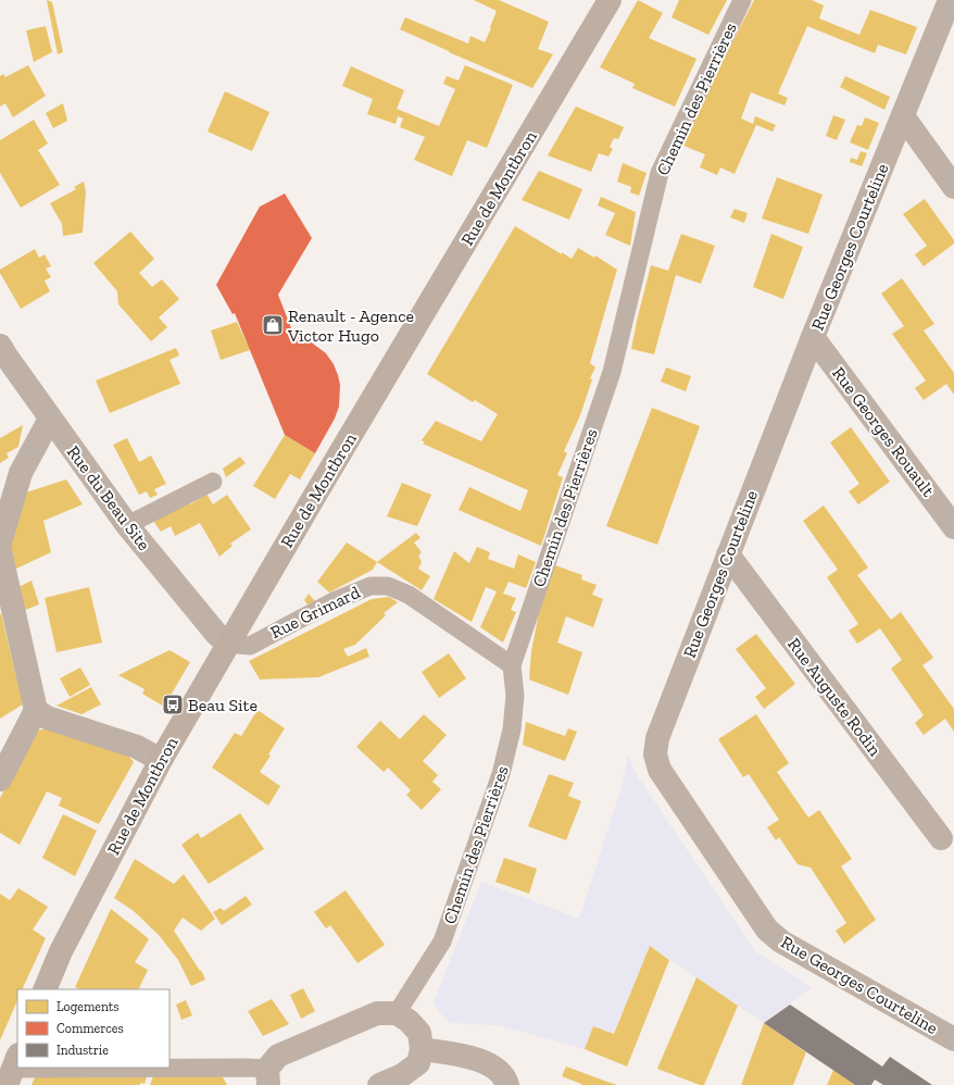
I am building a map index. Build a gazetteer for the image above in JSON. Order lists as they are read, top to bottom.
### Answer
{
  "streets": {
    "main road": ["Rue de Montbron"],
    "street": [
      "Rue Georges Courteline",
      "Rue Georges Rouault",
      "Rue du Beau Site",
      "Rue Auguste Rodin"
    ],
    "lane": ["Chemin des Pierrières", "Rue Grimard"]
  },
  "crossings": [
    ["Chemin des Pierrières", "Rue Grimard"],
    ["Rue de Montbron", "Rue du Beau Site"],
    ["Rue de Montbron", "Rue Grimard"],
    ["Rue Georges Courteline", "Rue Georges Rouault"],
    ["Rue Georges Courteline", "Rue Auguste Rodin"],
    ["Rue du Beau Site", "Rue Grimard"]
  ],
  "places": {
    "shop": ["Renault - Agence Victor Hugo"],
    "bus stop": ["Beau Site"]
  },
  "legend": ["Logements", "Commerces", "Industrie"]
}
